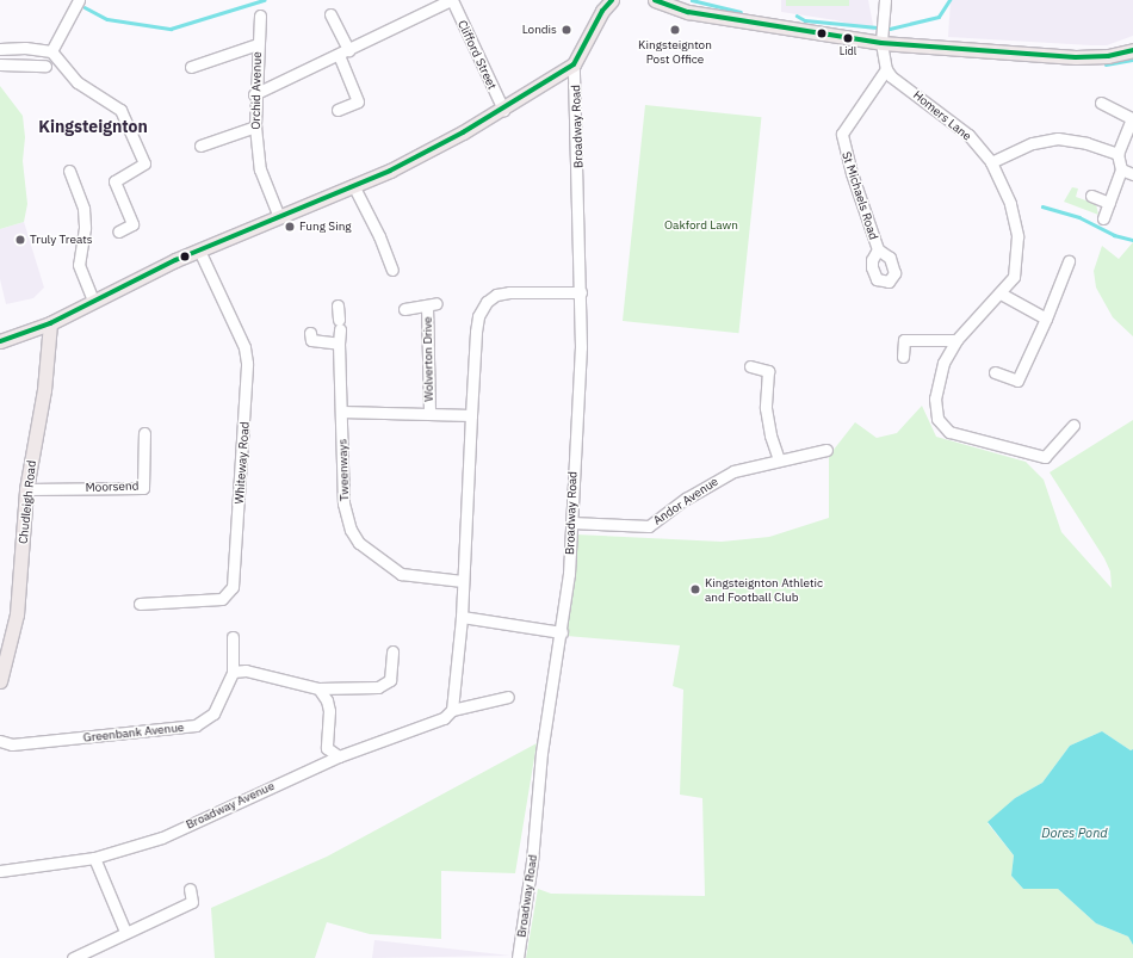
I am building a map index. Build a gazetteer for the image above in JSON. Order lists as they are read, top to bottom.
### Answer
{
  "streets": {
    "main road": ["Chudleigh Road"],
    "street": [
      "Clifford Street",
      "Orchid Avenue",
      "Homers Lane",
      "Broadway Road",
      "St Michaels Road",
      "Wolverton Drive",
      "Whiteway Road",
      "Tweenways",
      "Moorsend",
      "Andor Avenue",
      "Greenbank Avenue",
      "Broadway Avenue"
    ]
  },
  "crossings": [
    ["Homers Lane", "St Michaels Road"],
    ["Broadway Road", "Andor Avenue"],
    ["Wolverton Drive", "Tweenways"],
    ["Moorsend", "Chudleigh Road"]
  ],
  "districts": ["Kingsteignton"],
  "water": ["Dores Pond"],
  "parks": ["Oakford Lawn"],
  "places": [
    "Londis",
    "Kingsteignton Post Office",
    "Lidl",
    "Fung Sing",
    "Truly Treats",
    "Kingsteignton Athletic and Football Club"
  ]
}
